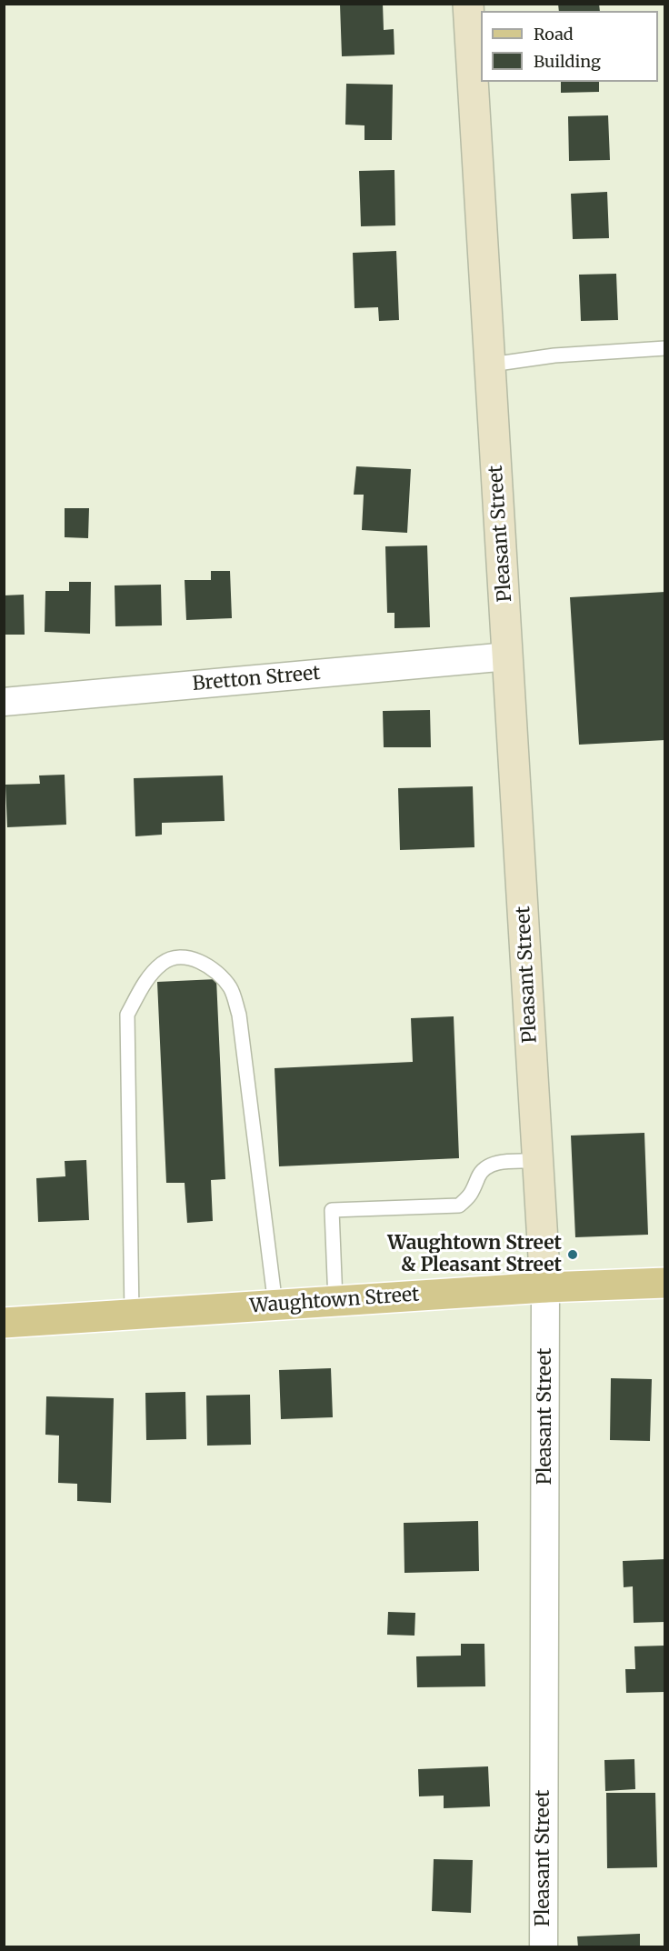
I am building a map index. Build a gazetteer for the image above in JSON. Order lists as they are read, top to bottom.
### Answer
{
  "streets": {
    "main road": ["Waughtown Street"],
    "street": ["Pleasant Street", "Bretton Street"]
  },
  "crossings": [
    ["Pleasant Street", "Bretton Street"],
    ["Pleasant Street", "Waughtown Street"]
  ],
  "places": ["Waughtown Street & Pleasant Street"],
  "legend": ["Road", "Building"]
}
